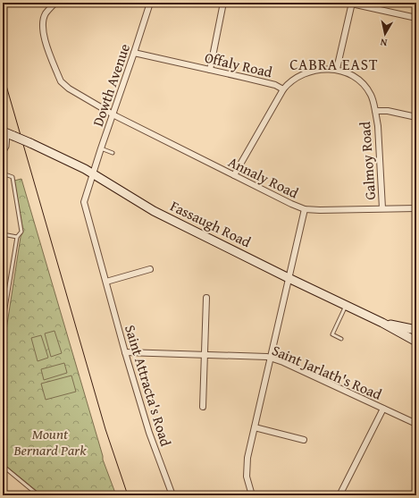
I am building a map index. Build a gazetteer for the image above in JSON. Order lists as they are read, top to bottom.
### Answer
{
  "streets": {
    "street": [
      "Offaly Road",
      "Dowth Avenue",
      "Galmoy Road",
      "Annaly Road",
      "Fassaugh Road",
      "Saint Jarlath's Road",
      "Saint Attracta's Road"
    ]
  },
  "crossings": [
    ["Offaly Road", "Dowth Avenue"],
    ["Offaly Road", "Galmoy Road"],
    ["Dowth Avenue", "Annaly Road"],
    ["Dowth Avenue", "Fassaugh Road"],
    ["Dowth Avenue", "Saint Attracta's Road"],
    ["Galmoy Road", "Annaly Road"],
    ["Fassaugh Road", "Saint Attracta's Road"],
    ["Saint Jarlath's Road", "Saint Attracta's Road"]
  ],
  "districts": ["CABRA EAST"],
  "parks": ["Mount Bernard Park"],
  "north": "bottom"
}
